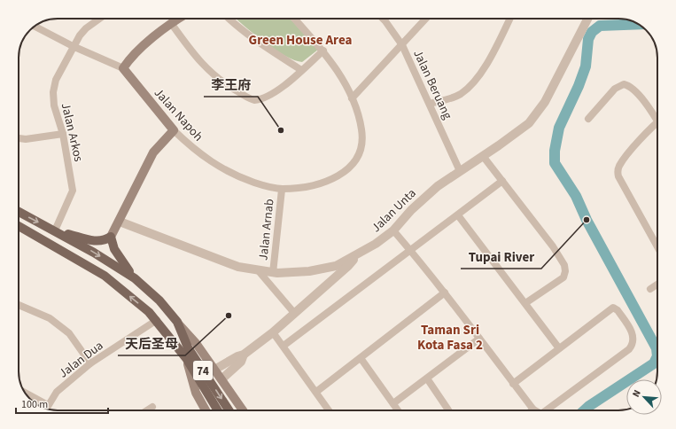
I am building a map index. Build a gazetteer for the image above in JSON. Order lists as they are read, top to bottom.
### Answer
{
  "streets": {
    "main road": ["Jalan Napoh", "74"],
    "street": [
      "Jalan Beruang",
      "Jalan Arkos",
      "Jalan Unta",
      "Jalan Arnab",
      "Jalan Dua"
    ]
  },
  "crossings": [
    ["Jalan Beruang", "Jalan Unta"],
    ["Jalan Napoh", "Jalan Arkos"],
    ["Jalan Napoh", "Jalan Arnab"],
    ["Jalan Arkos", "74"],
    ["Jalan Unta", "Jalan Arnab"],
    ["Jalan Dua", "74"]
  ],
  "districts": ["Green House Area", "Taman Sri Kota Fasa 2"],
  "places": ["李王府", "Tupai River", "天后圣母"],
  "scale_bar": "100 m",
  "north": "top left"
}
